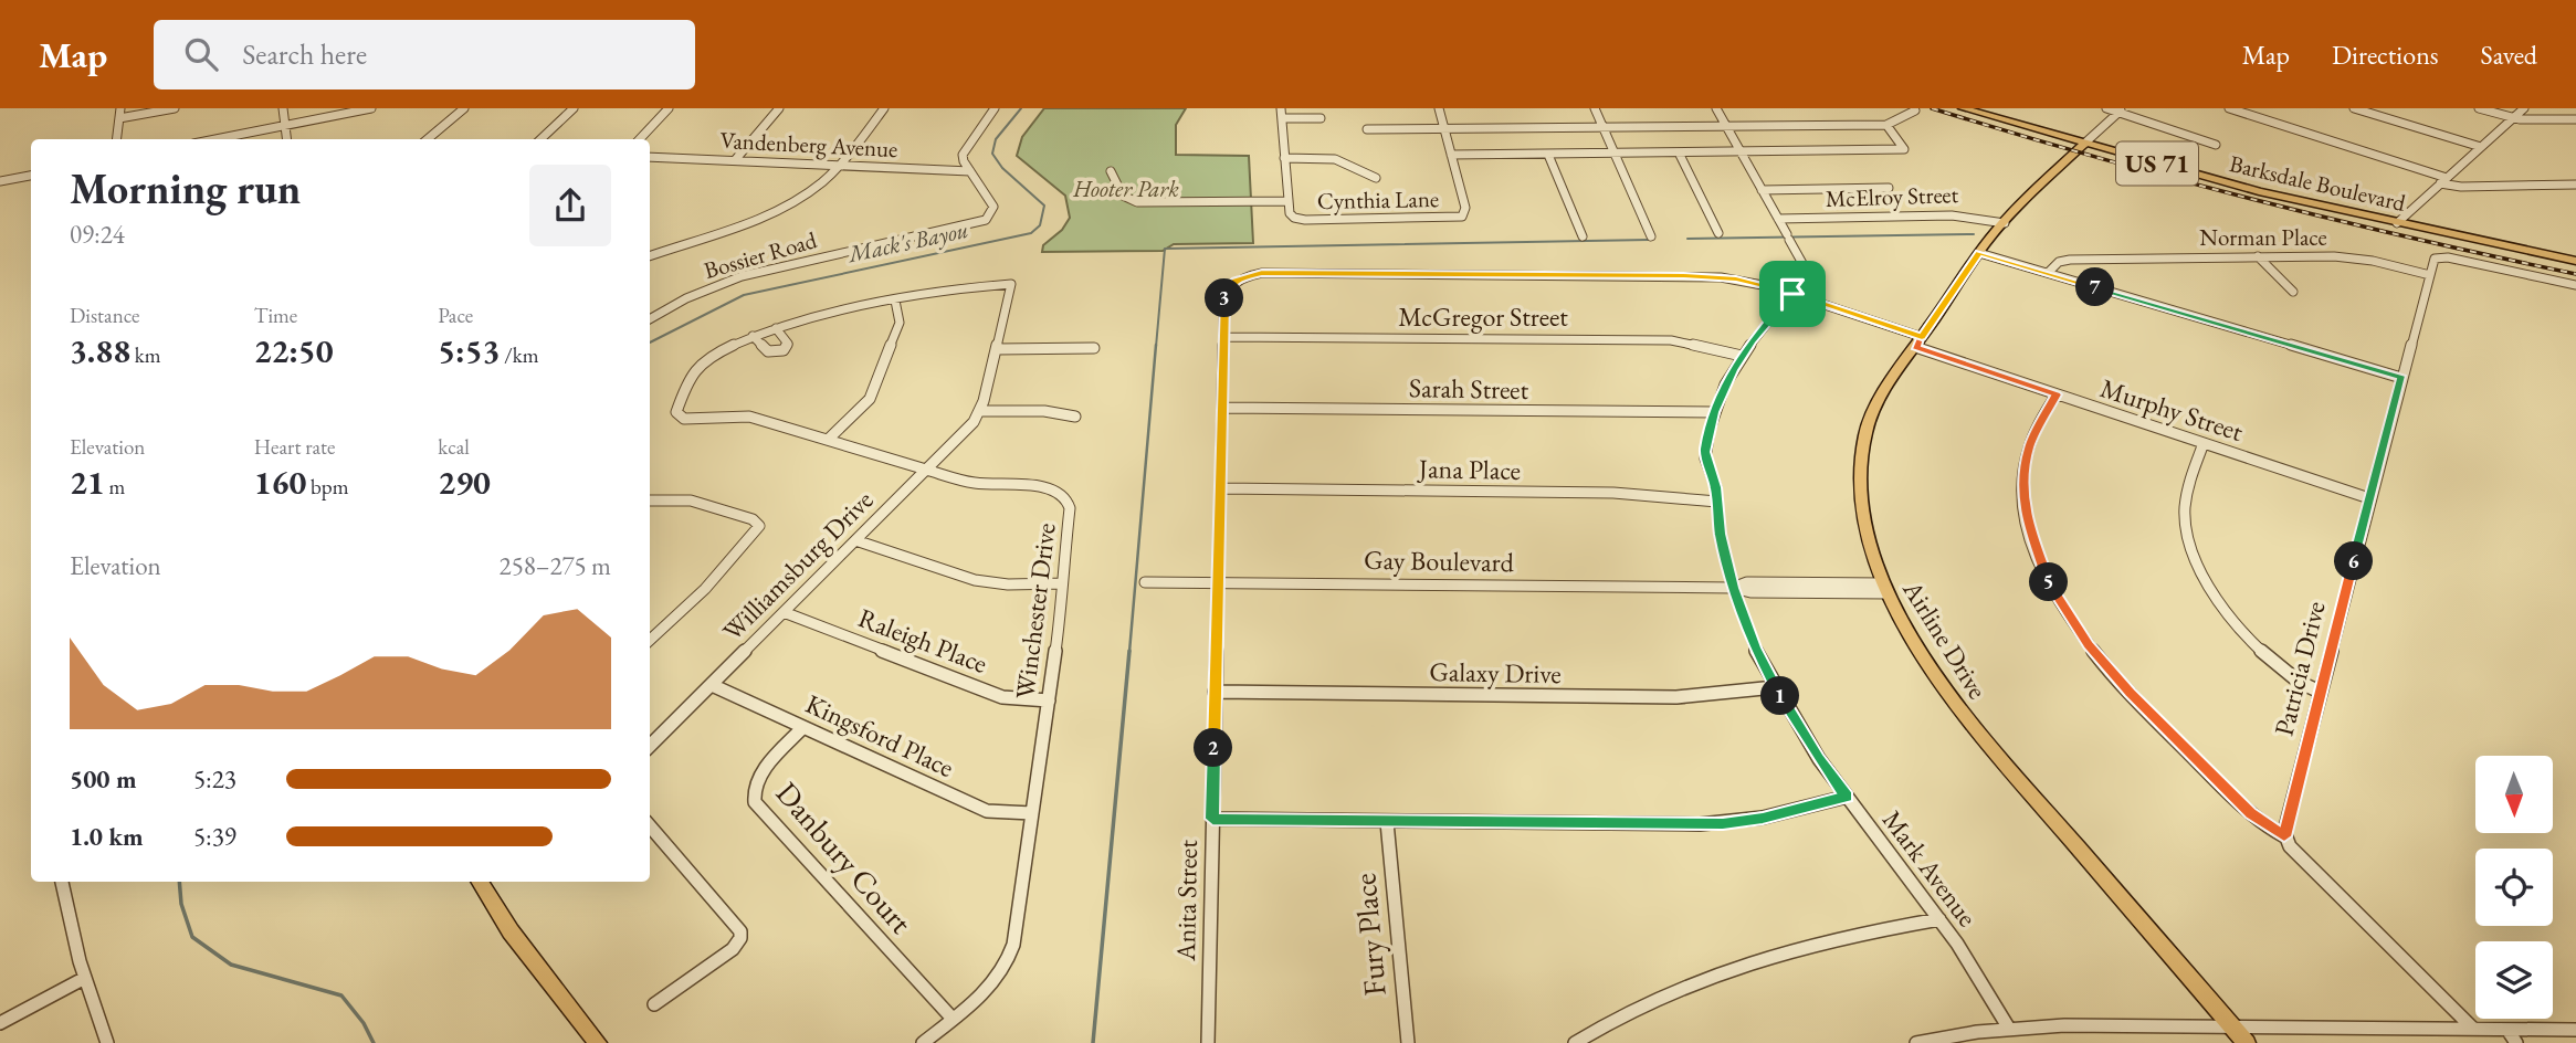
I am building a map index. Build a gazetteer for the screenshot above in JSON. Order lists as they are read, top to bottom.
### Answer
{
  "streets": {
    "main road": ["US 71", "Barksdale Boulevard", "Airline Drive"],
    "street": [
      "Vandenberg Avenue",
      "McElroy Street",
      "Cynthia Lane",
      "Norman Place",
      "Bossier Road",
      "McGregor Street",
      "Sarah Street",
      "Murphy Street",
      "Jana Place",
      "Gay Boulevard",
      "Williamsburg Drive",
      "Winchester Drive",
      "Raleigh Place",
      "Patricia Drive",
      "Galaxy Drive",
      "Kingsford Place",
      "Danbury Court",
      "Mark Avenue",
      "Anita Street",
      "Fury Place"
    ]
  },
  "crossings": [
    ["Vandenberg Avenue", "Bossier Road"],
    ["Barksdale Boulevard", "Airline Drive"],
    ["McElroy Street", "Airline Drive"],
    ["McElroy Street", "Mark Avenue"],
    ["Norman Place", "Patricia Drive"],
    ["McGregor Street", "Mark Avenue"],
    ["McGregor Street", "Anita Street"],
    ["Sarah Street", "Mark Avenue"],
    ["Sarah Street", "Anita Street"],
    ["Murphy Street", "Airline Drive"],
    ["Murphy Street", "Patricia Drive"],
    ["Murphy Street", "Mark Avenue"],
    ["Murphy Street", "Anita Street"],
    ["Jana Place", "Mark Avenue"],
    ["Jana Place", "Anita Street"],
    ["Gay Boulevard", "Airline Drive"],
    ["Gay Boulevard", "Mark Avenue"],
    ["Gay Boulevard", "Anita Street"],
    ["Williamsburg Drive", "Winchester Drive"],
    ["Williamsburg Drive", "Raleigh Place"],
    ["Williamsburg Drive", "Kingsford Place"],
    ["Winchester Drive", "Raleigh Place"],
    ["Winchester Drive", "Kingsford Place"],
    ["Winchester Drive", "Danbury Court"],
    ["Galaxy Drive", "Mark Avenue"],
    ["Galaxy Drive", "Anita Street"],
    ["Kingsford Place", "Danbury Court"]
  ],
  "water": ["Mack's Bayou"],
  "parks": ["Hooter Park"],
  "north": "bottom",
  "page": {
    "header": "Map",
    "search": "Search here",
    "nav": ["Map", "Directions", "Saved"],
    "heading": ["Morning run", "09:24"],
    "pins": [
      "7",
      "3",
      "6",
      "5",
      "1",
      "2"
    ],
    "stats": [
      ["Distance", "3.88 km"],
      ["Time", "22:50"],
      ["Pace", "5:53 /km"],
      ["Elevation", "21 m"],
      ["Heart rate", "160 bpm"],
      ["kcal", "290"]
    ],
    "chart": ["Elevation", "258–275 m"],
    "list": [
      {
        "name": "500 m",
        "note": "5:23"
      },
      {
        "name": "1.0 km",
        "note": "5:39"
      }
    ]
  }
}
